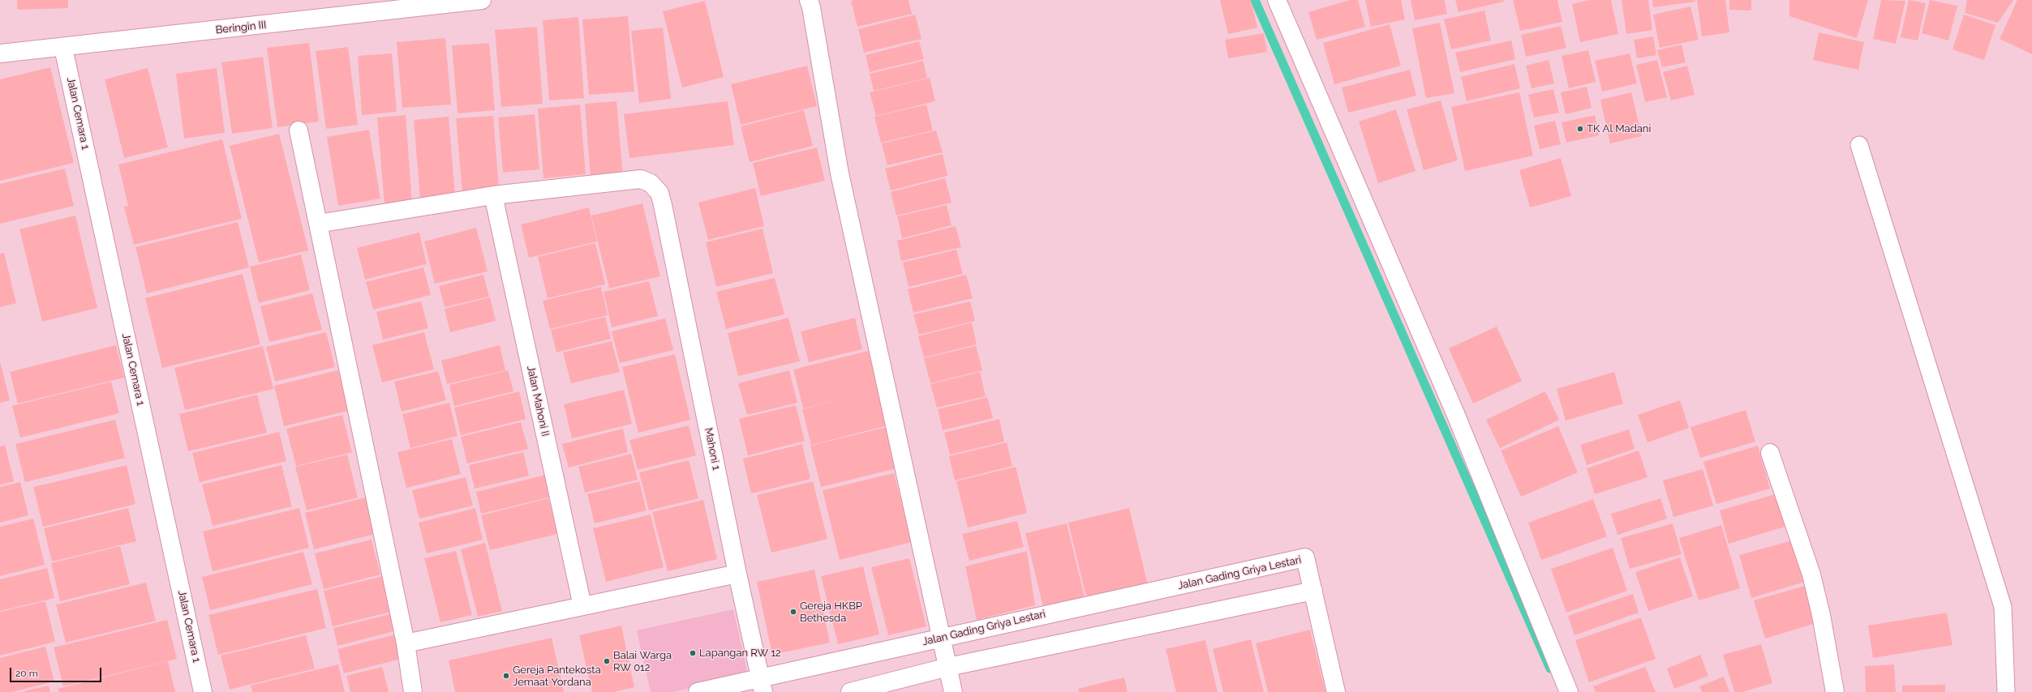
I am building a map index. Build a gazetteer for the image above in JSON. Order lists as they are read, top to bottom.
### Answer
{
  "streets": {
    "street": [
      "Beringin III",
      "Jalan Cemara 1",
      "Jalan Mahoni II",
      "Mahoni 1",
      "Jalan Gading Griya Lestari"
    ]
  },
  "crossings": [
    ["Beringin III", "Jalan Cemara 1"],
    ["Jalan Mahoni II", "Mahoni 1"],
    ["Mahoni 1", "Jalan Gading Griya Lestari"]
  ],
  "places": [
    "TK Al Madani",
    "Gereja HKBP Bethesda",
    "Lapangan RW 12",
    "Balai Warga RW 012",
    "Gereja Pantekosta Jemaat Yordana"
  ],
  "scale_bar": "20 m"
}
